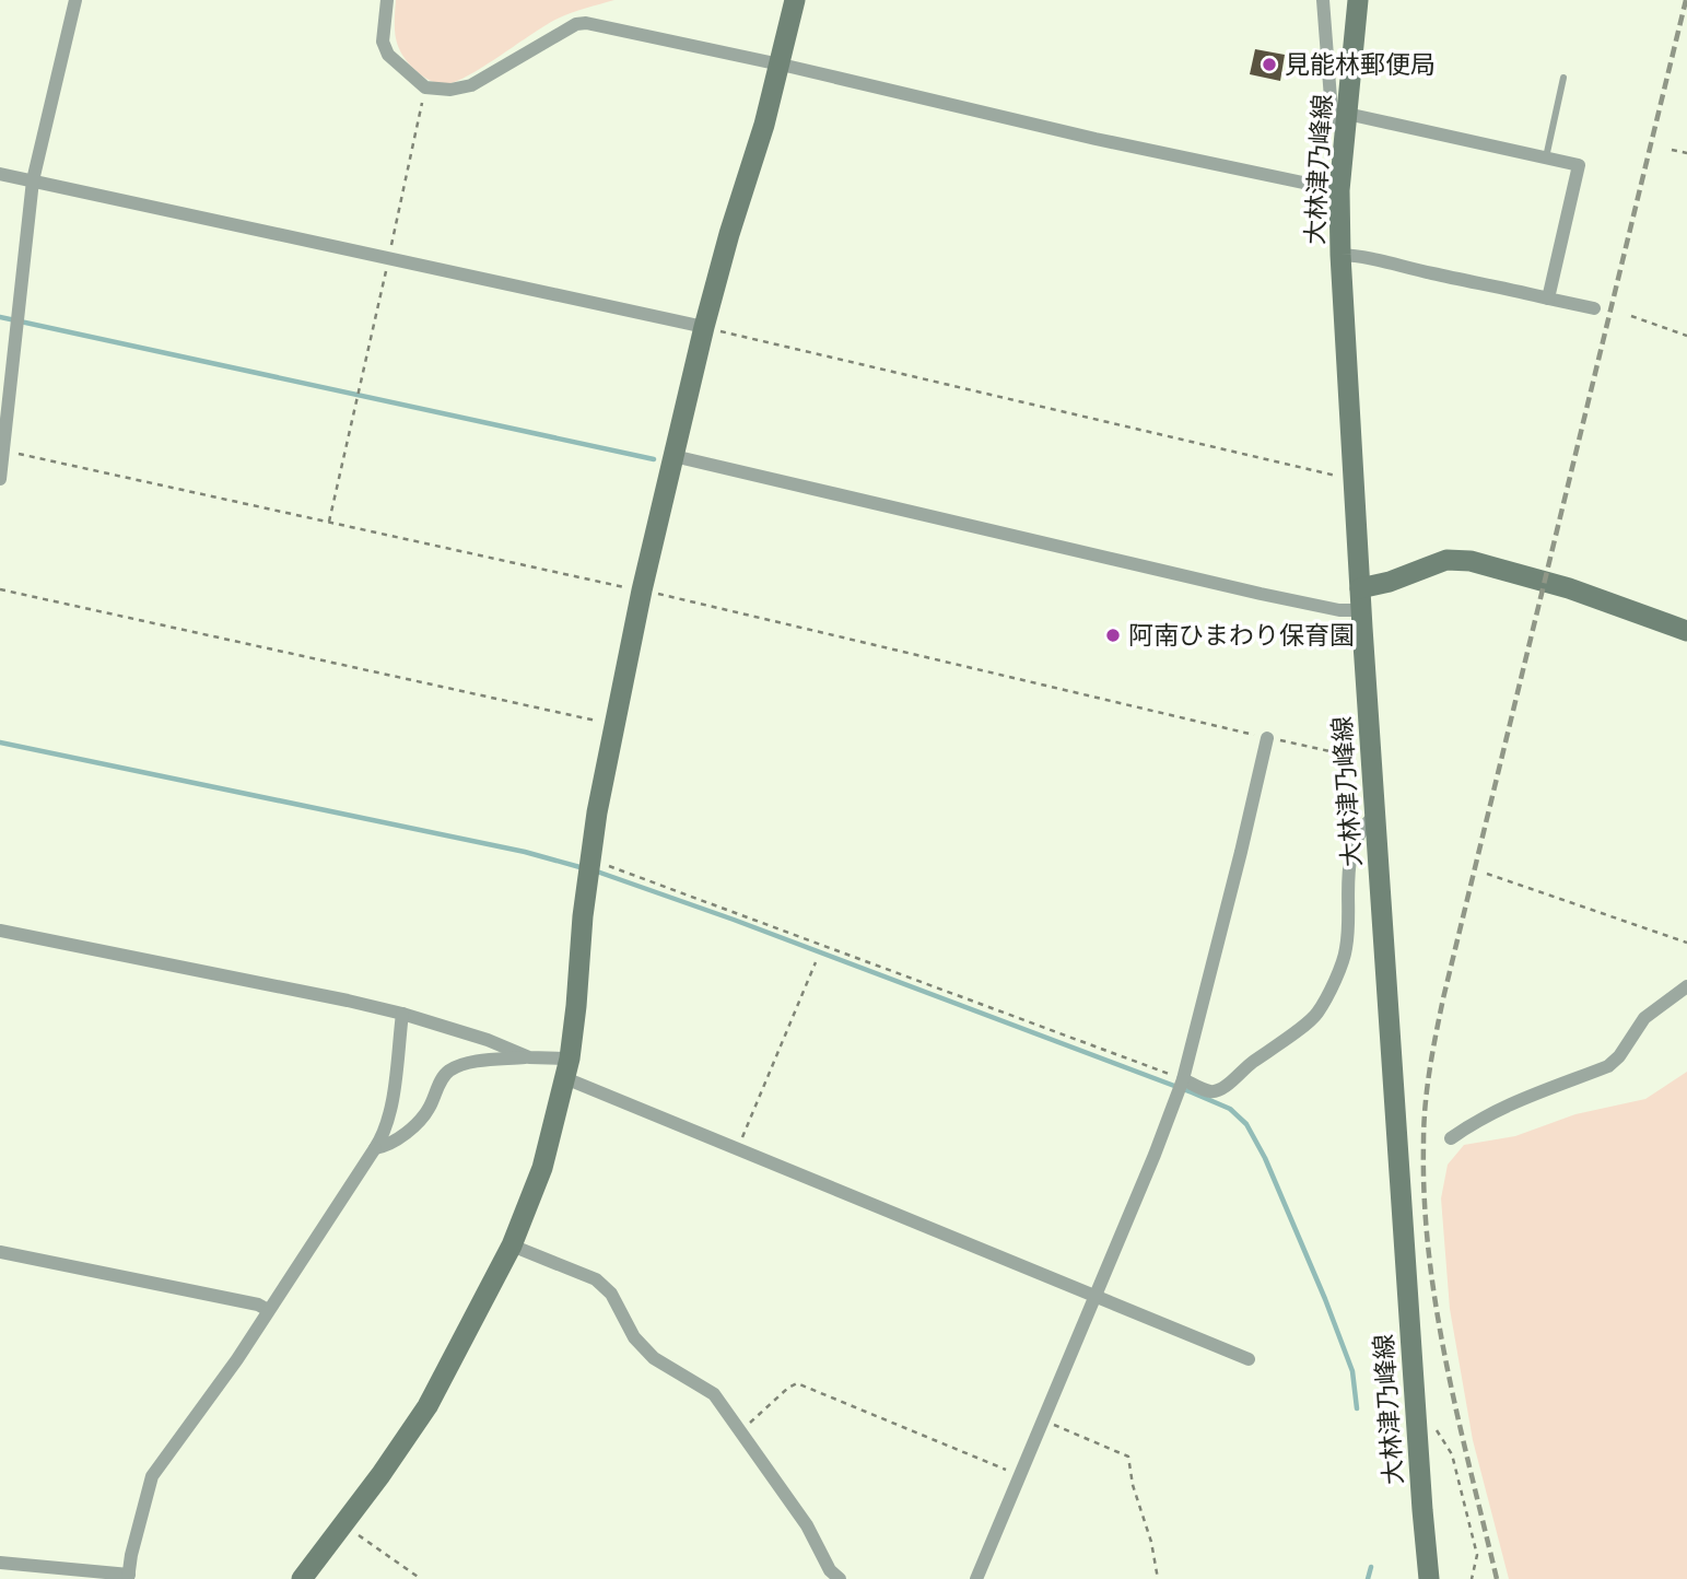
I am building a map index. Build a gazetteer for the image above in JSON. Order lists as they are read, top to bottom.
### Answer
{
  "streets": {
    "street": ["大林津乃峰線"]
  },
  "places": ["見能林郵便局", "阿南ひまわり保育園"]
}
